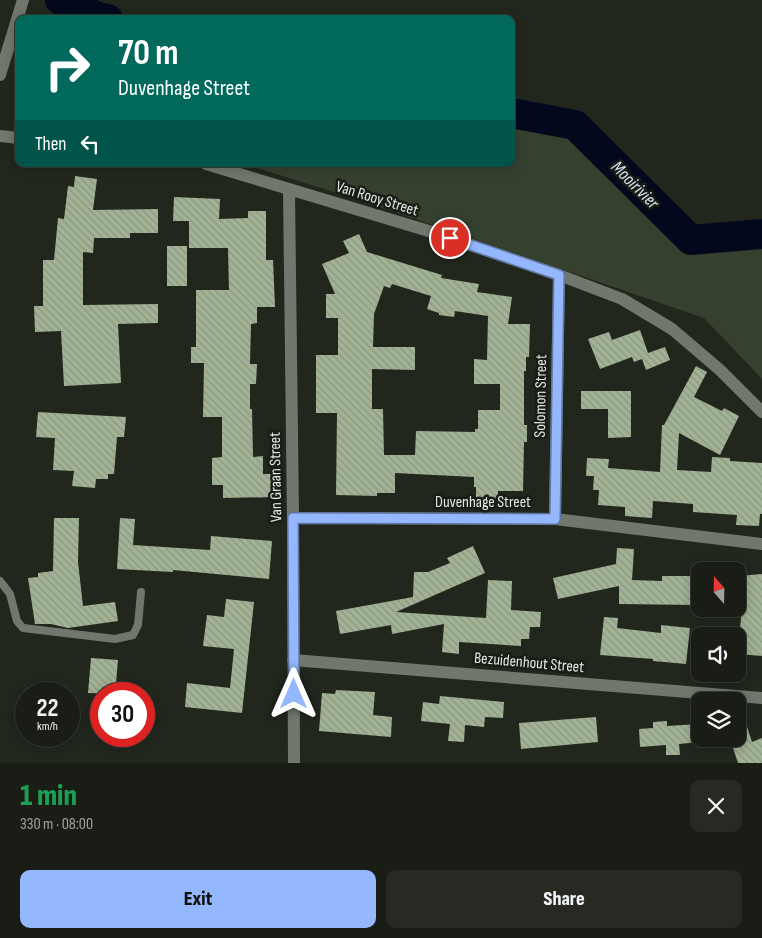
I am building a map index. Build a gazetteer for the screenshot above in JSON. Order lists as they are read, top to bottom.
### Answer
{
  "streets": {
    "street": [
      "Van Rooy Street",
      "Solomon Street",
      "Van Graan Street",
      "Duvenhage Street",
      "Bezuidenhout Street"
    ]
  },
  "crossings": [
    ["Van Rooy Street", "Solomon Street"],
    ["Van Rooy Street", "Van Graan Street"],
    ["Solomon Street", "Duvenhage Street"],
    ["Van Graan Street", "Duvenhage Street"],
    ["Van Graan Street", "Bezuidenhout Street"]
  ],
  "water": ["Mooirivier"],
  "north": "top",
  "page": {
    "turn": ["70 m", "Duvenhage Street"],
    "then": "Then",
    "speed": "22 km/h",
    "limit": "30",
    "heading": ["1 min", "330 m · 08:00"],
    "buttons": ["Exit", "Share"]
  }
}
